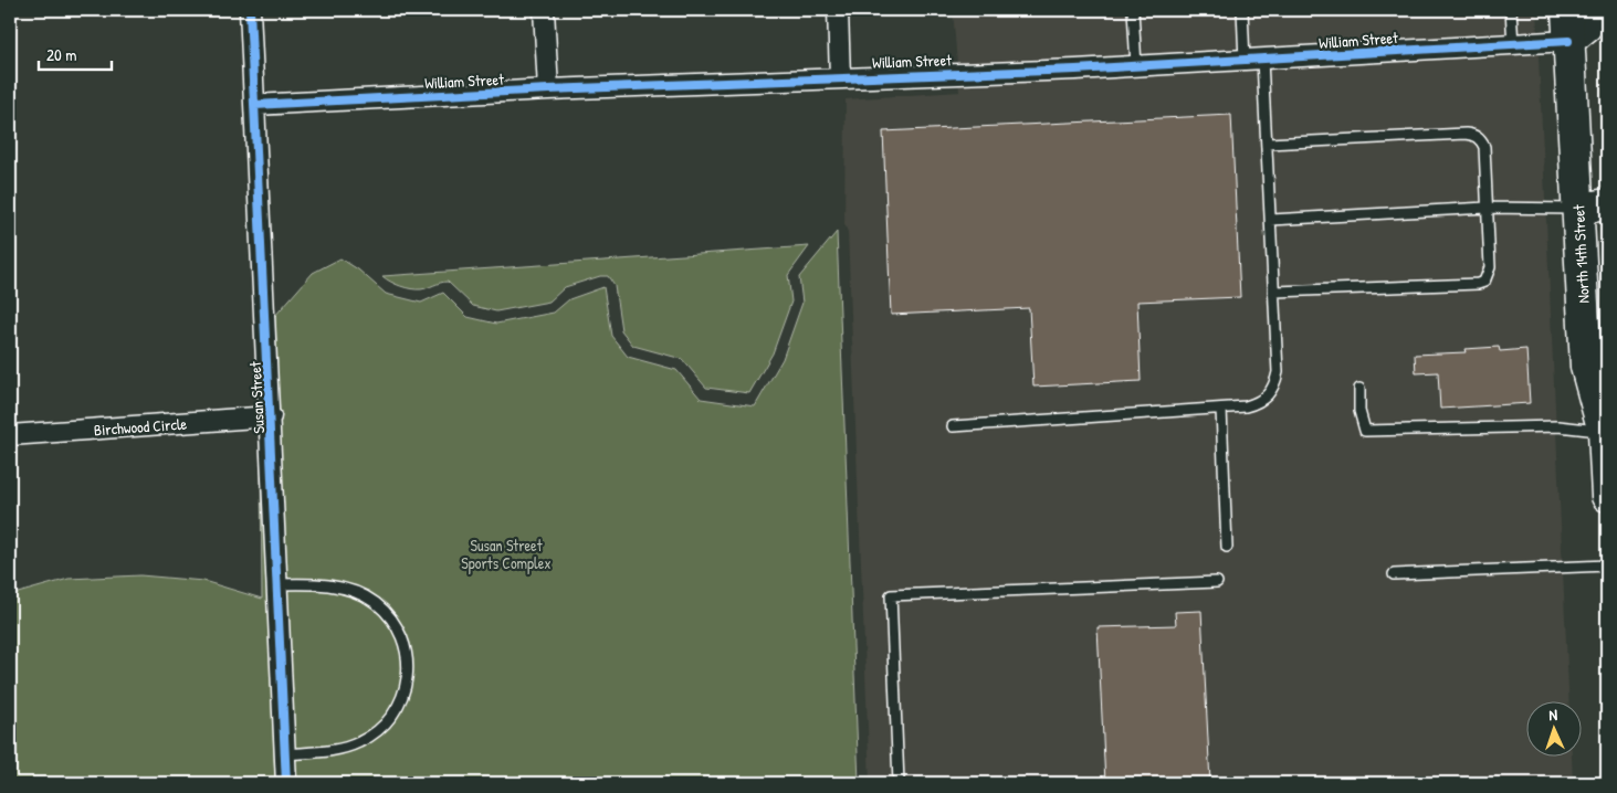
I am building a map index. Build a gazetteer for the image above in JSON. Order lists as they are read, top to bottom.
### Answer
{
  "streets": {
    "main road": ["North 14th Street"],
    "street": ["William Street", "Susan Street", "Birchwood Circle"]
  },
  "crossings": [
    ["William Street", "North 14th Street"],
    ["William Street", "Susan Street"],
    ["Susan Street", "Birchwood Circle"]
  ],
  "parks": ["Susan Street Sports Complex"],
  "scale_bar": "20 m",
  "north": "top"
}
